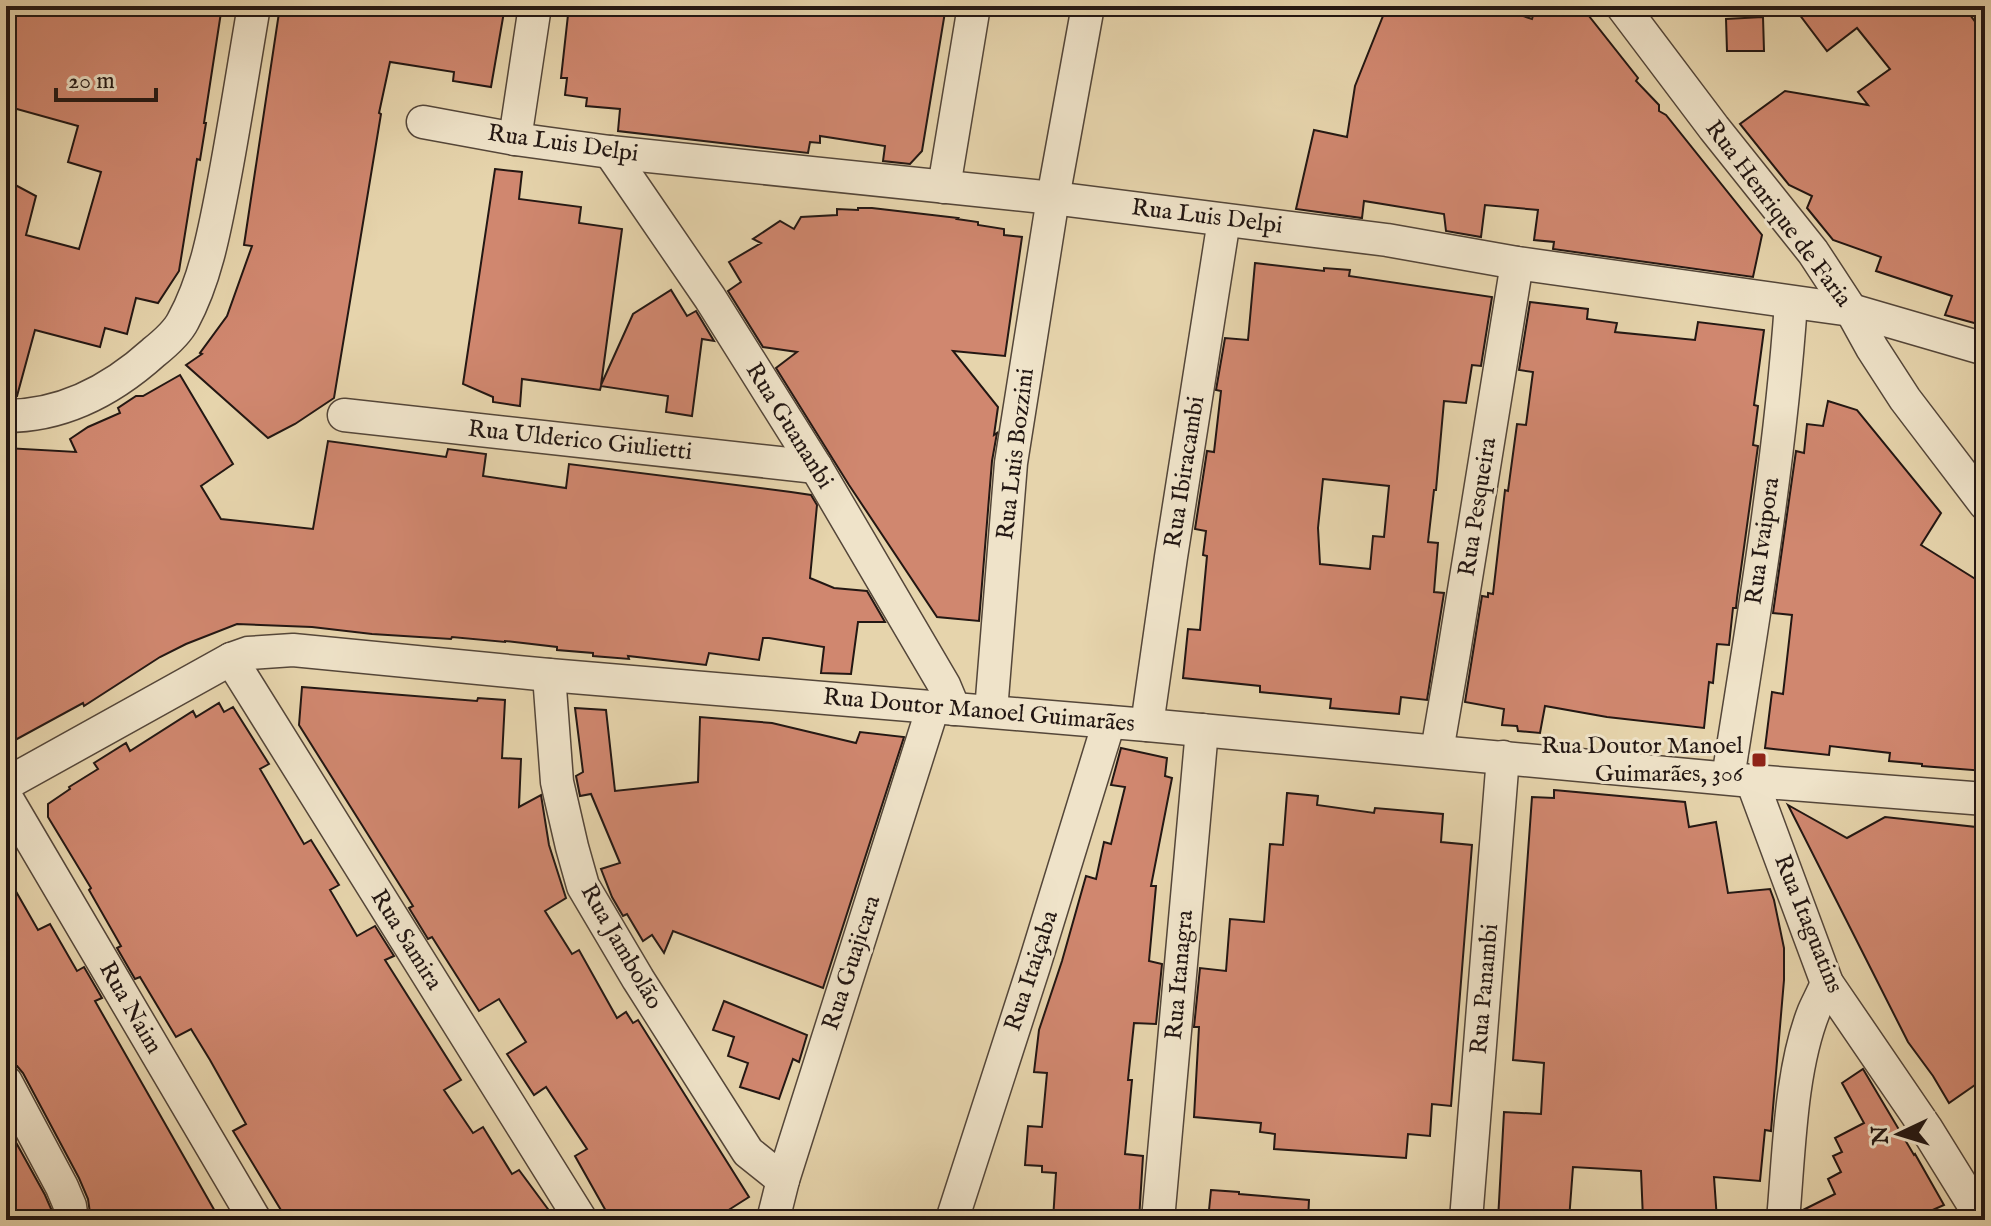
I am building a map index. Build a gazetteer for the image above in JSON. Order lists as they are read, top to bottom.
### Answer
{
  "streets": {
    "street": [
      "Rua Luis Delpi",
      "Rua Henrique de Faria",
      "Rua Guananbi",
      "Rua Ulderico Giulietti",
      "Rua Luis Bozzini",
      "Rua Ibiracambi",
      "Rua Pesqueira",
      "Rua Ivaipora",
      "Rua Doutor Manoel Guimarães",
      "Rua Itaguatins",
      "Rua Samira",
      "Rua Jambolão",
      "Rua Guajicara",
      "Rua Itaiçaba",
      "Rua Itanagra",
      "Rua Panambi",
      "Rua Naim"
    ]
  },
  "crossings": [
    ["Rua Luis Delpi", "Rua Henrique de Faria"],
    ["Rua Luis Delpi", "Rua Guananbi"],
    ["Rua Luis Delpi", "Rua Luis Bozzini"],
    ["Rua Luis Delpi", "Rua Ibiracambi"],
    ["Rua Luis Delpi", "Rua Pesqueira"],
    ["Rua Luis Delpi", "Rua Ivaipora"],
    ["Rua Guananbi", "Rua Ulderico Giulietti"],
    ["Rua Guananbi", "Rua Doutor Manoel Guimarães"],
    ["Rua Guananbi", "Rua Guajicara"],
    ["Rua Luis Bozzini", "Rua Doutor Manoel Guimarães"],
    ["Rua Ibiracambi", "Rua Doutor Manoel Guimarães"],
    ["Rua Pesqueira", "Rua Doutor Manoel Guimarães"],
    ["Rua Ivaipora", "Rua Doutor Manoel Guimarães"],
    ["Rua Ivaipora", "Rua Itaguatins"],
    ["Rua Doutor Manoel Guimarães", "Rua Itaguatins"],
    ["Rua Doutor Manoel Guimarães", "Rua Samira"],
    ["Rua Doutor Manoel Guimarães", "Rua Jambolão"],
    ["Rua Doutor Manoel Guimarães", "Rua Guajicara"],
    ["Rua Doutor Manoel Guimarães", "Rua Itaiçaba"],
    ["Rua Doutor Manoel Guimarães", "Rua Itanagra"],
    ["Rua Doutor Manoel Guimarães", "Rua Panambi"],
    ["Rua Jambolão", "Rua Guajicara"]
  ],
  "places": {
    "transit": ["Rua Doutor Manoel Guimarães, 306"]
  },
  "scale_bar": "20 m",
  "north": "left"
}
